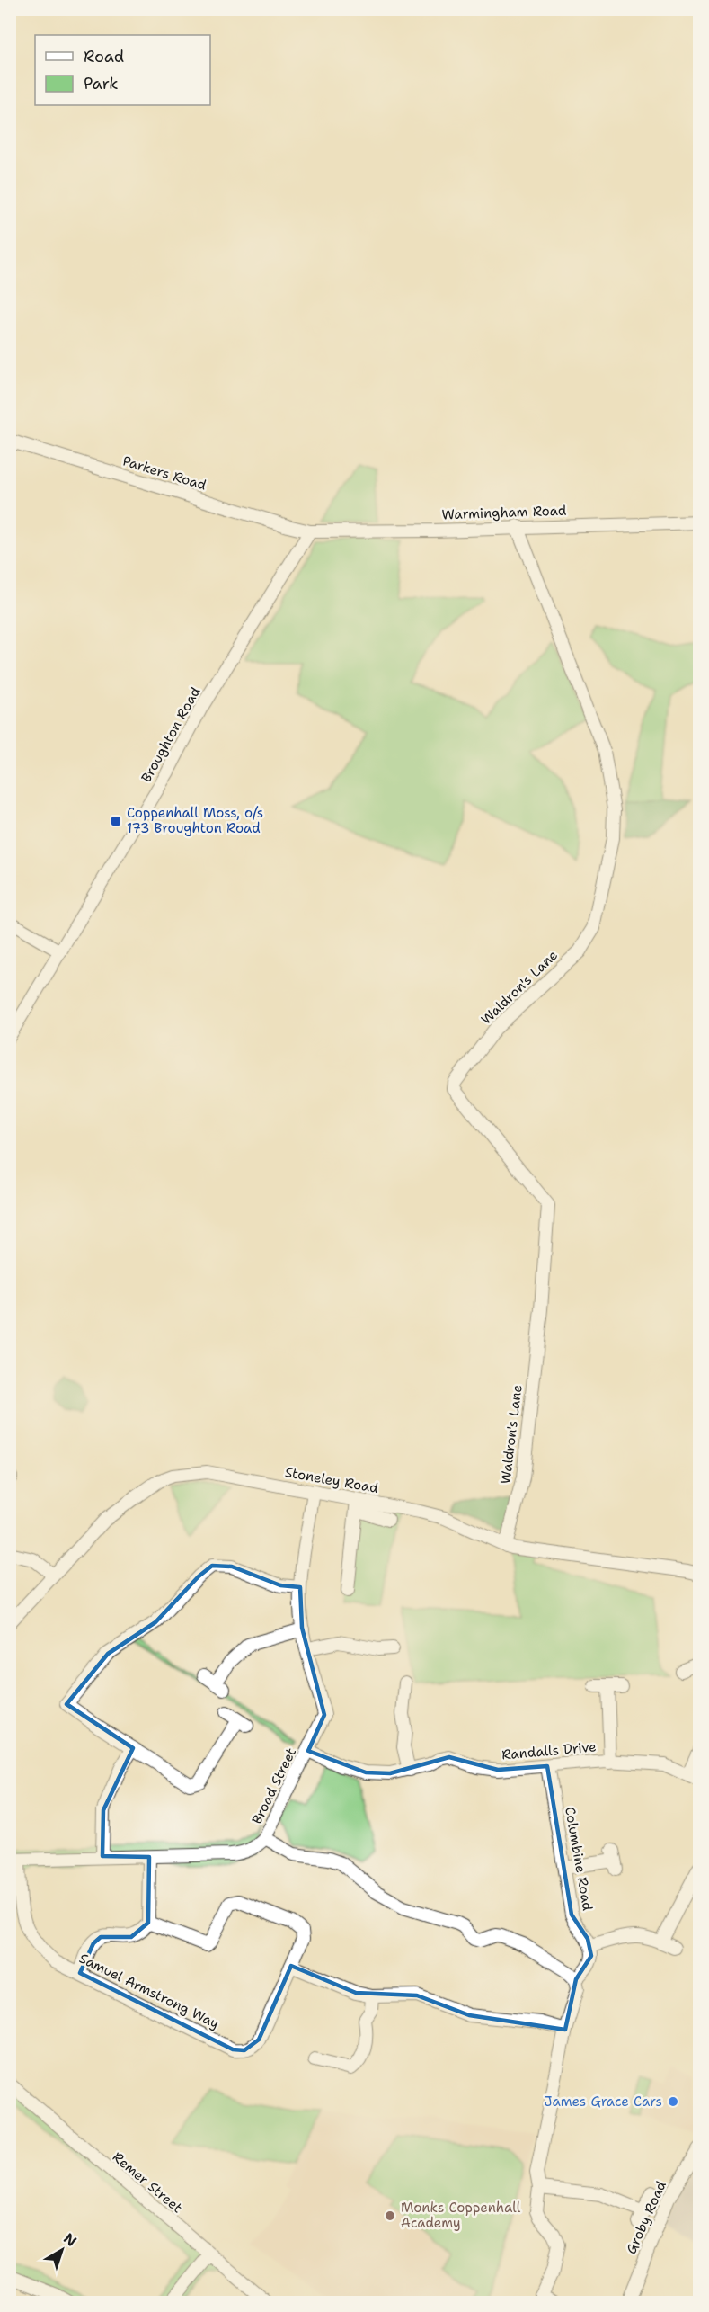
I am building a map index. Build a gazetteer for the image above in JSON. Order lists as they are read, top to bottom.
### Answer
{
  "streets": {
    "street": [
      "Parkers Road",
      "Warmingham Road",
      "Broughton Road",
      "Waldron's Lane",
      "Stoneley Road",
      "Randalls Drive",
      "Broad Street",
      "Columbine Road",
      "Samuel Armstrong Way",
      "Remer Street",
      "Groby Road"
    ]
  },
  "crossings": [
    ["Parkers Road", "Warmingham Road"],
    ["Parkers Road", "Broughton Road"],
    ["Warmingham Road", "Broughton Road"],
    ["Warmingham Road", "Waldron's Lane"],
    ["Waldron's Lane", "Stoneley Road"],
    ["Stoneley Road", "Broad Street"],
    ["Randalls Drive", "Broad Street"],
    ["Randalls Drive", "Columbine Road"],
    ["Broad Street", "Samuel Armstrong Way"]
  ],
  "places": {
    "transit": ["Coppenhall Moss, o/s 173 Broughton Road"],
    "other": ["James Grace Cars", "Monks Coppenhall Academy"]
  },
  "legend": ["Road", "Park"],
  "north": "top right"
}
